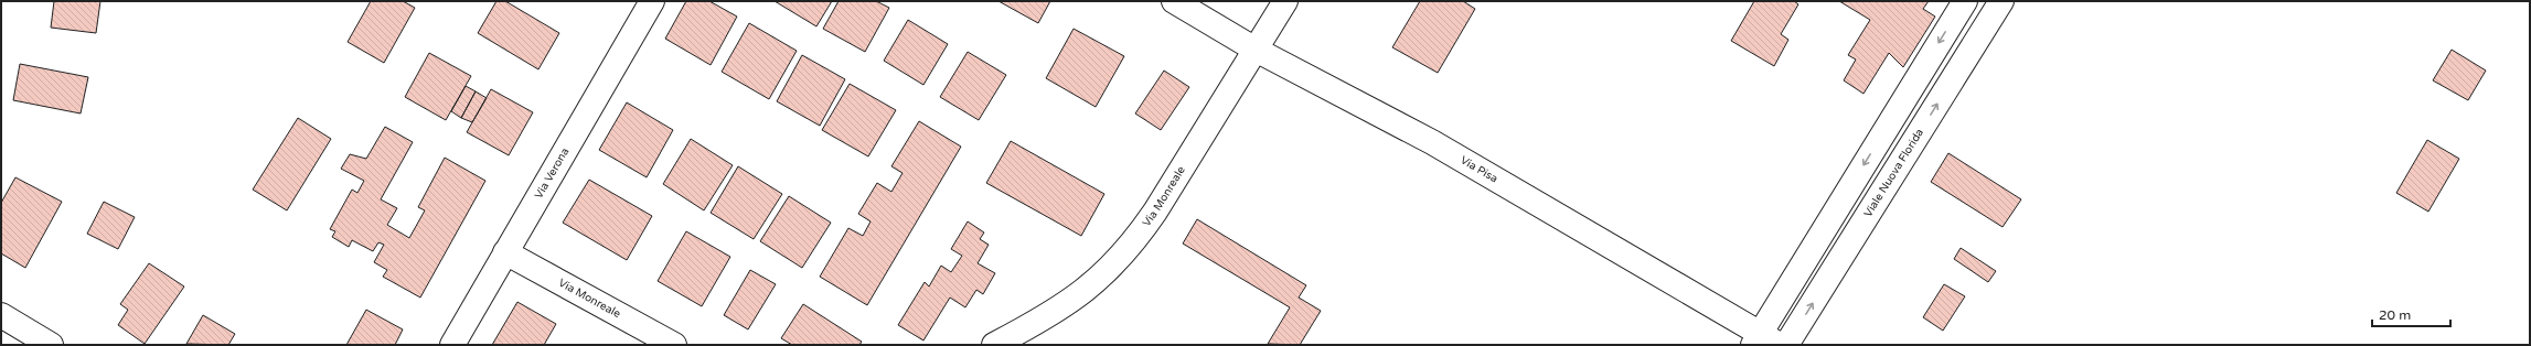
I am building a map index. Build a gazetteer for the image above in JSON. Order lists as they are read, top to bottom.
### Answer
{
  "streets": {
    "street": [
      "Via Pisa",
      "Via Verona",
      "Viale Nuova Florida",
      "Via Monreale"
    ]
  },
  "crossings": [
    ["Via Pisa", "Via Monreale"],
    ["Via Verona", "Via Monreale"]
  ],
  "scale_bar": "20 m"
}
